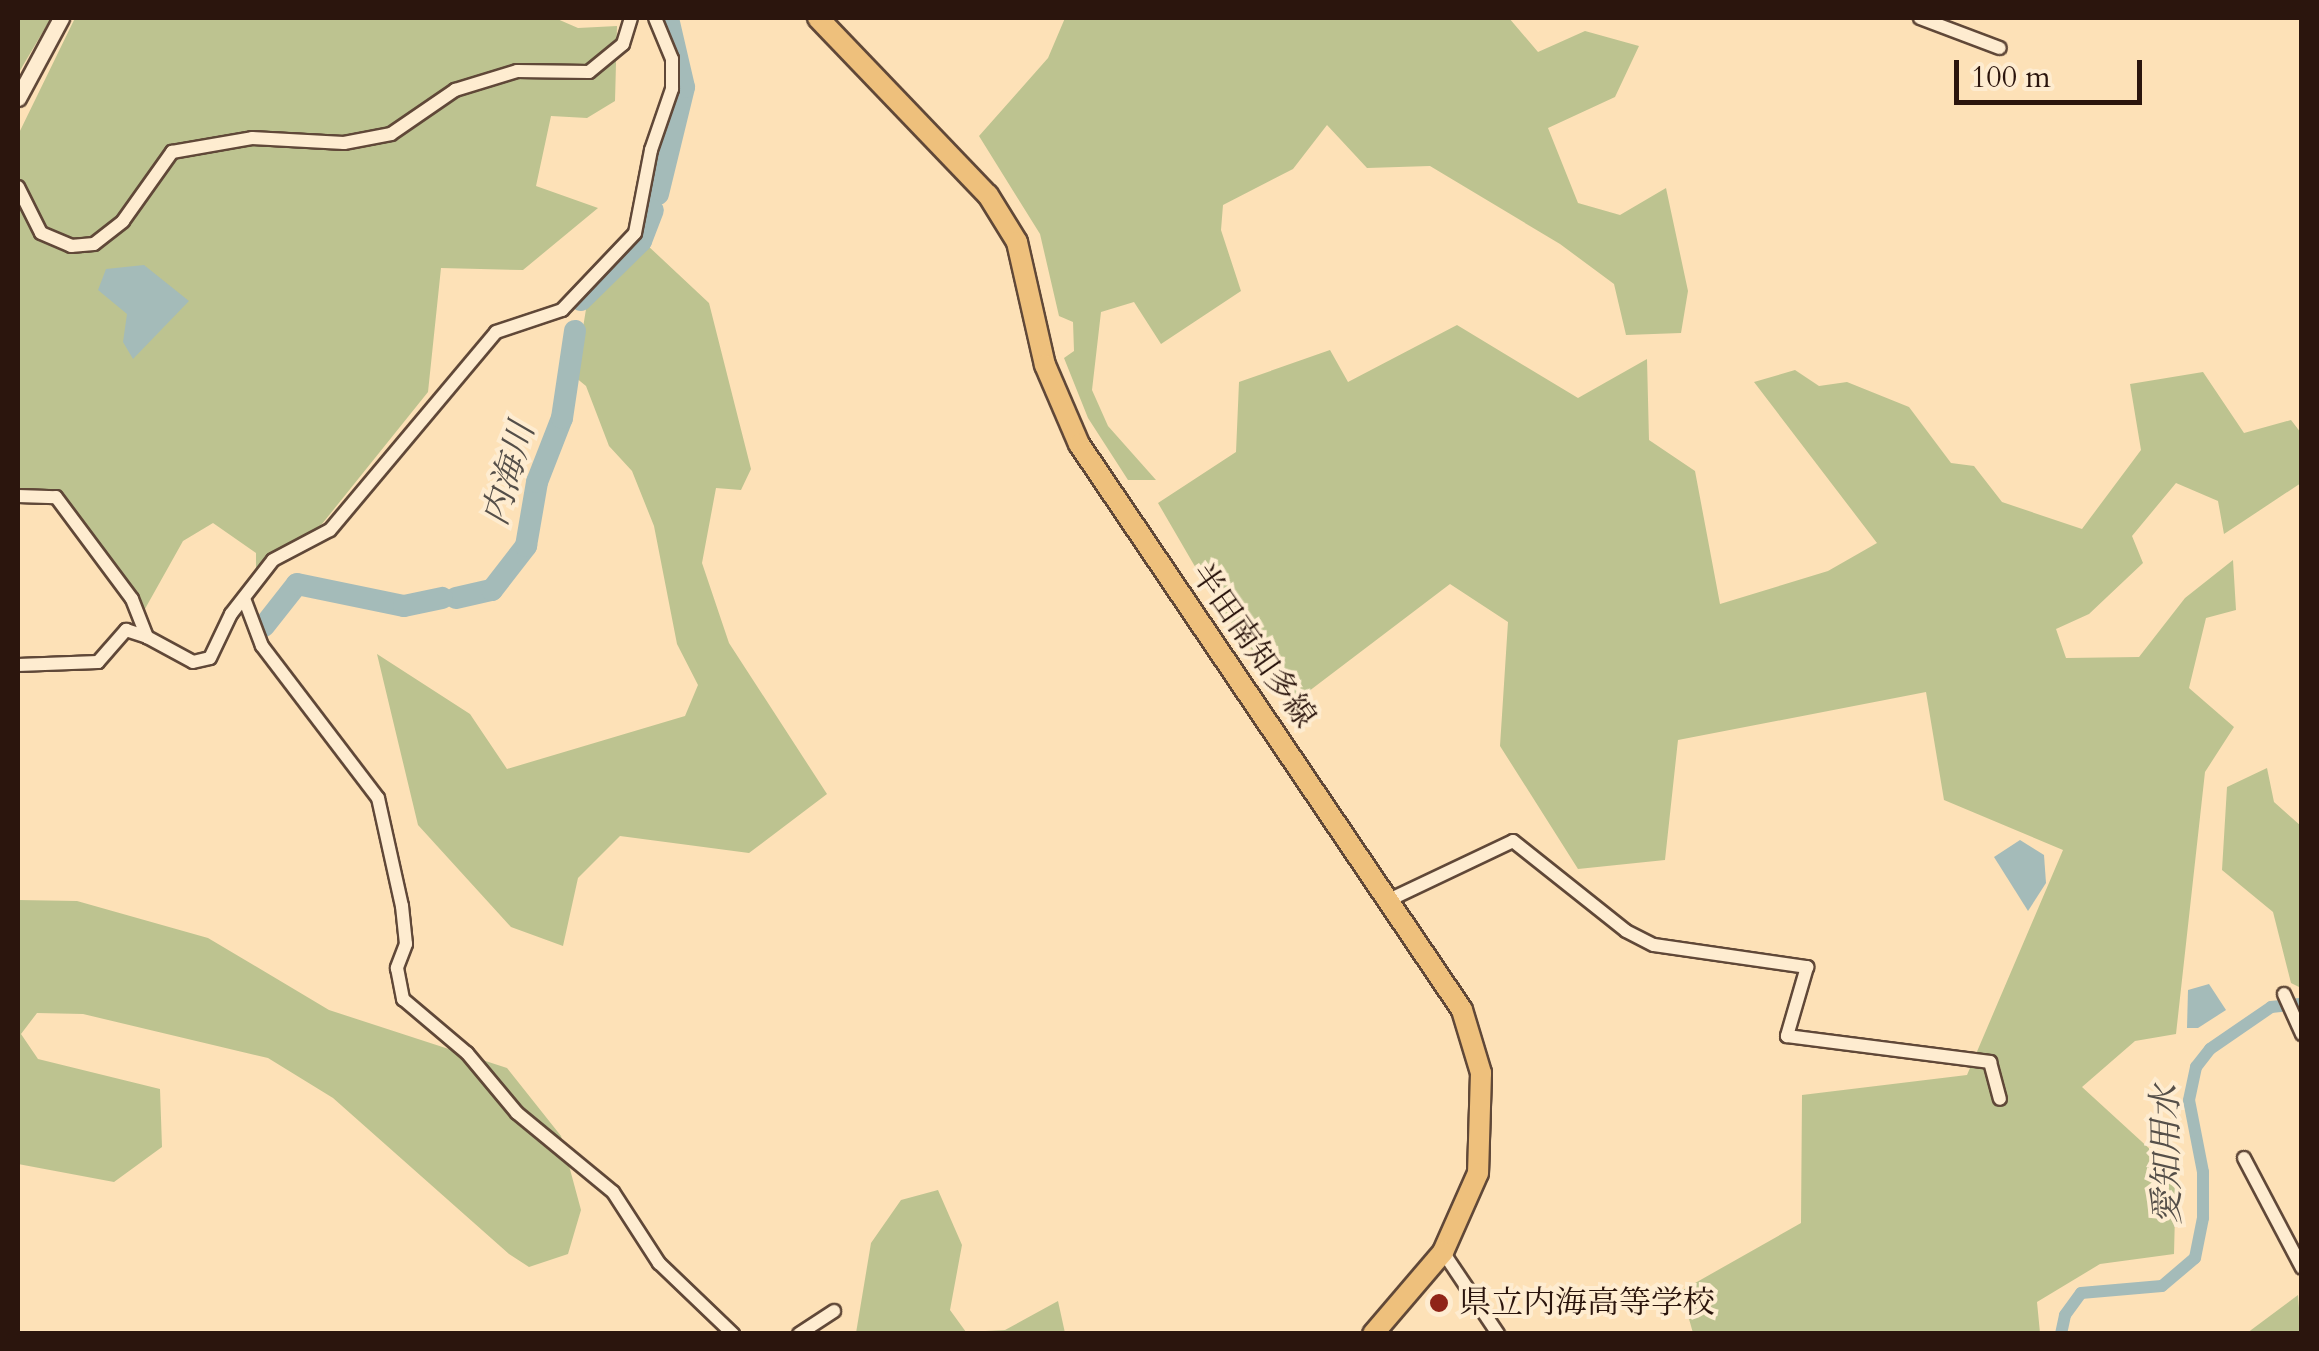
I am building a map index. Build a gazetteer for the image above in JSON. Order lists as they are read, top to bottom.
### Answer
{
  "streets": {
    "main road": ["半田南知多線"]
  },
  "water": ["内海川", "愛知用水"],
  "places": ["県立内海高等学校"],
  "scale_bar": "100 m"
}
